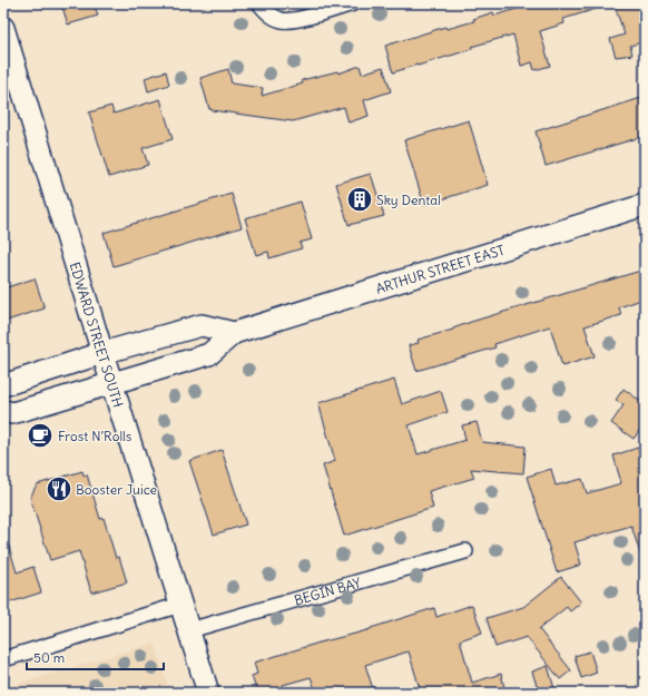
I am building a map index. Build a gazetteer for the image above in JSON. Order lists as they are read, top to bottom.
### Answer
{
  "streets": {
    "main road": ["ARTHUR STREET EAST", "EDWARD STREET SOUTH"],
    "street": ["BEGIN BAY"]
  },
  "crossings": [
    ["ARTHUR STREET EAST", "EDWARD STREET SOUTH"],
    ["EDWARD STREET SOUTH", "BEGIN BAY"]
  ],
  "places": {
    "building": ["Sky Dental"],
    "cafe": ["Frost N’Rolls"],
    "restaurant": ["Booster Juice"]
  },
  "scale_bar": "50 m"
}
